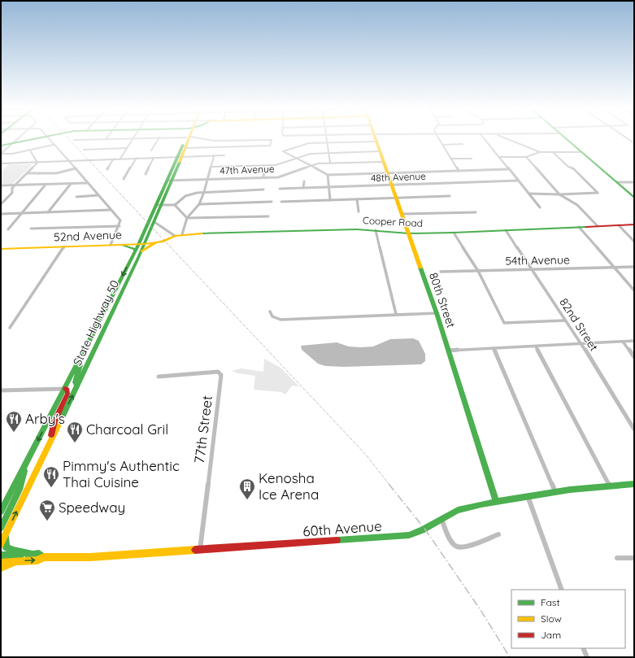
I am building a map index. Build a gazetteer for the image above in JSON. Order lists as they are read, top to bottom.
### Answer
{
  "streets": {
    "street": [
      "47th Avenue",
      "48th Avenue",
      "Cooper Road",
      "52nd Avenue",
      "54th Avenue",
      "80th Street",
      "State Highway 50",
      "82nd Street",
      "77th Street",
      "60th Avenue"
    ]
  },
  "crossings": [
    ["47th Avenue", "80th Street"],
    ["47th Avenue", "State Highway 50"],
    ["48th Avenue", "80th Street"],
    ["Cooper Road", "52nd Avenue"],
    ["Cooper Road", "80th Street"],
    ["Cooper Road", "State Highway 50"],
    ["Cooper Road", "82nd Street"],
    ["52nd Avenue", "State Highway 50"],
    ["54th Avenue", "82nd Street"],
    ["80th Street", "60th Avenue"],
    ["77th Street", "60th Avenue"]
  ],
  "places": {
    "restaurant": ["Arby's", "Charcoal Gril", "Pimmy's Authentic Thai Cuisine"],
    "building": ["Kenosha Ice Arena"],
    "supermarket": ["Speedway"]
  },
  "legend": ["Fast", "Slow", "Jam"]
}
